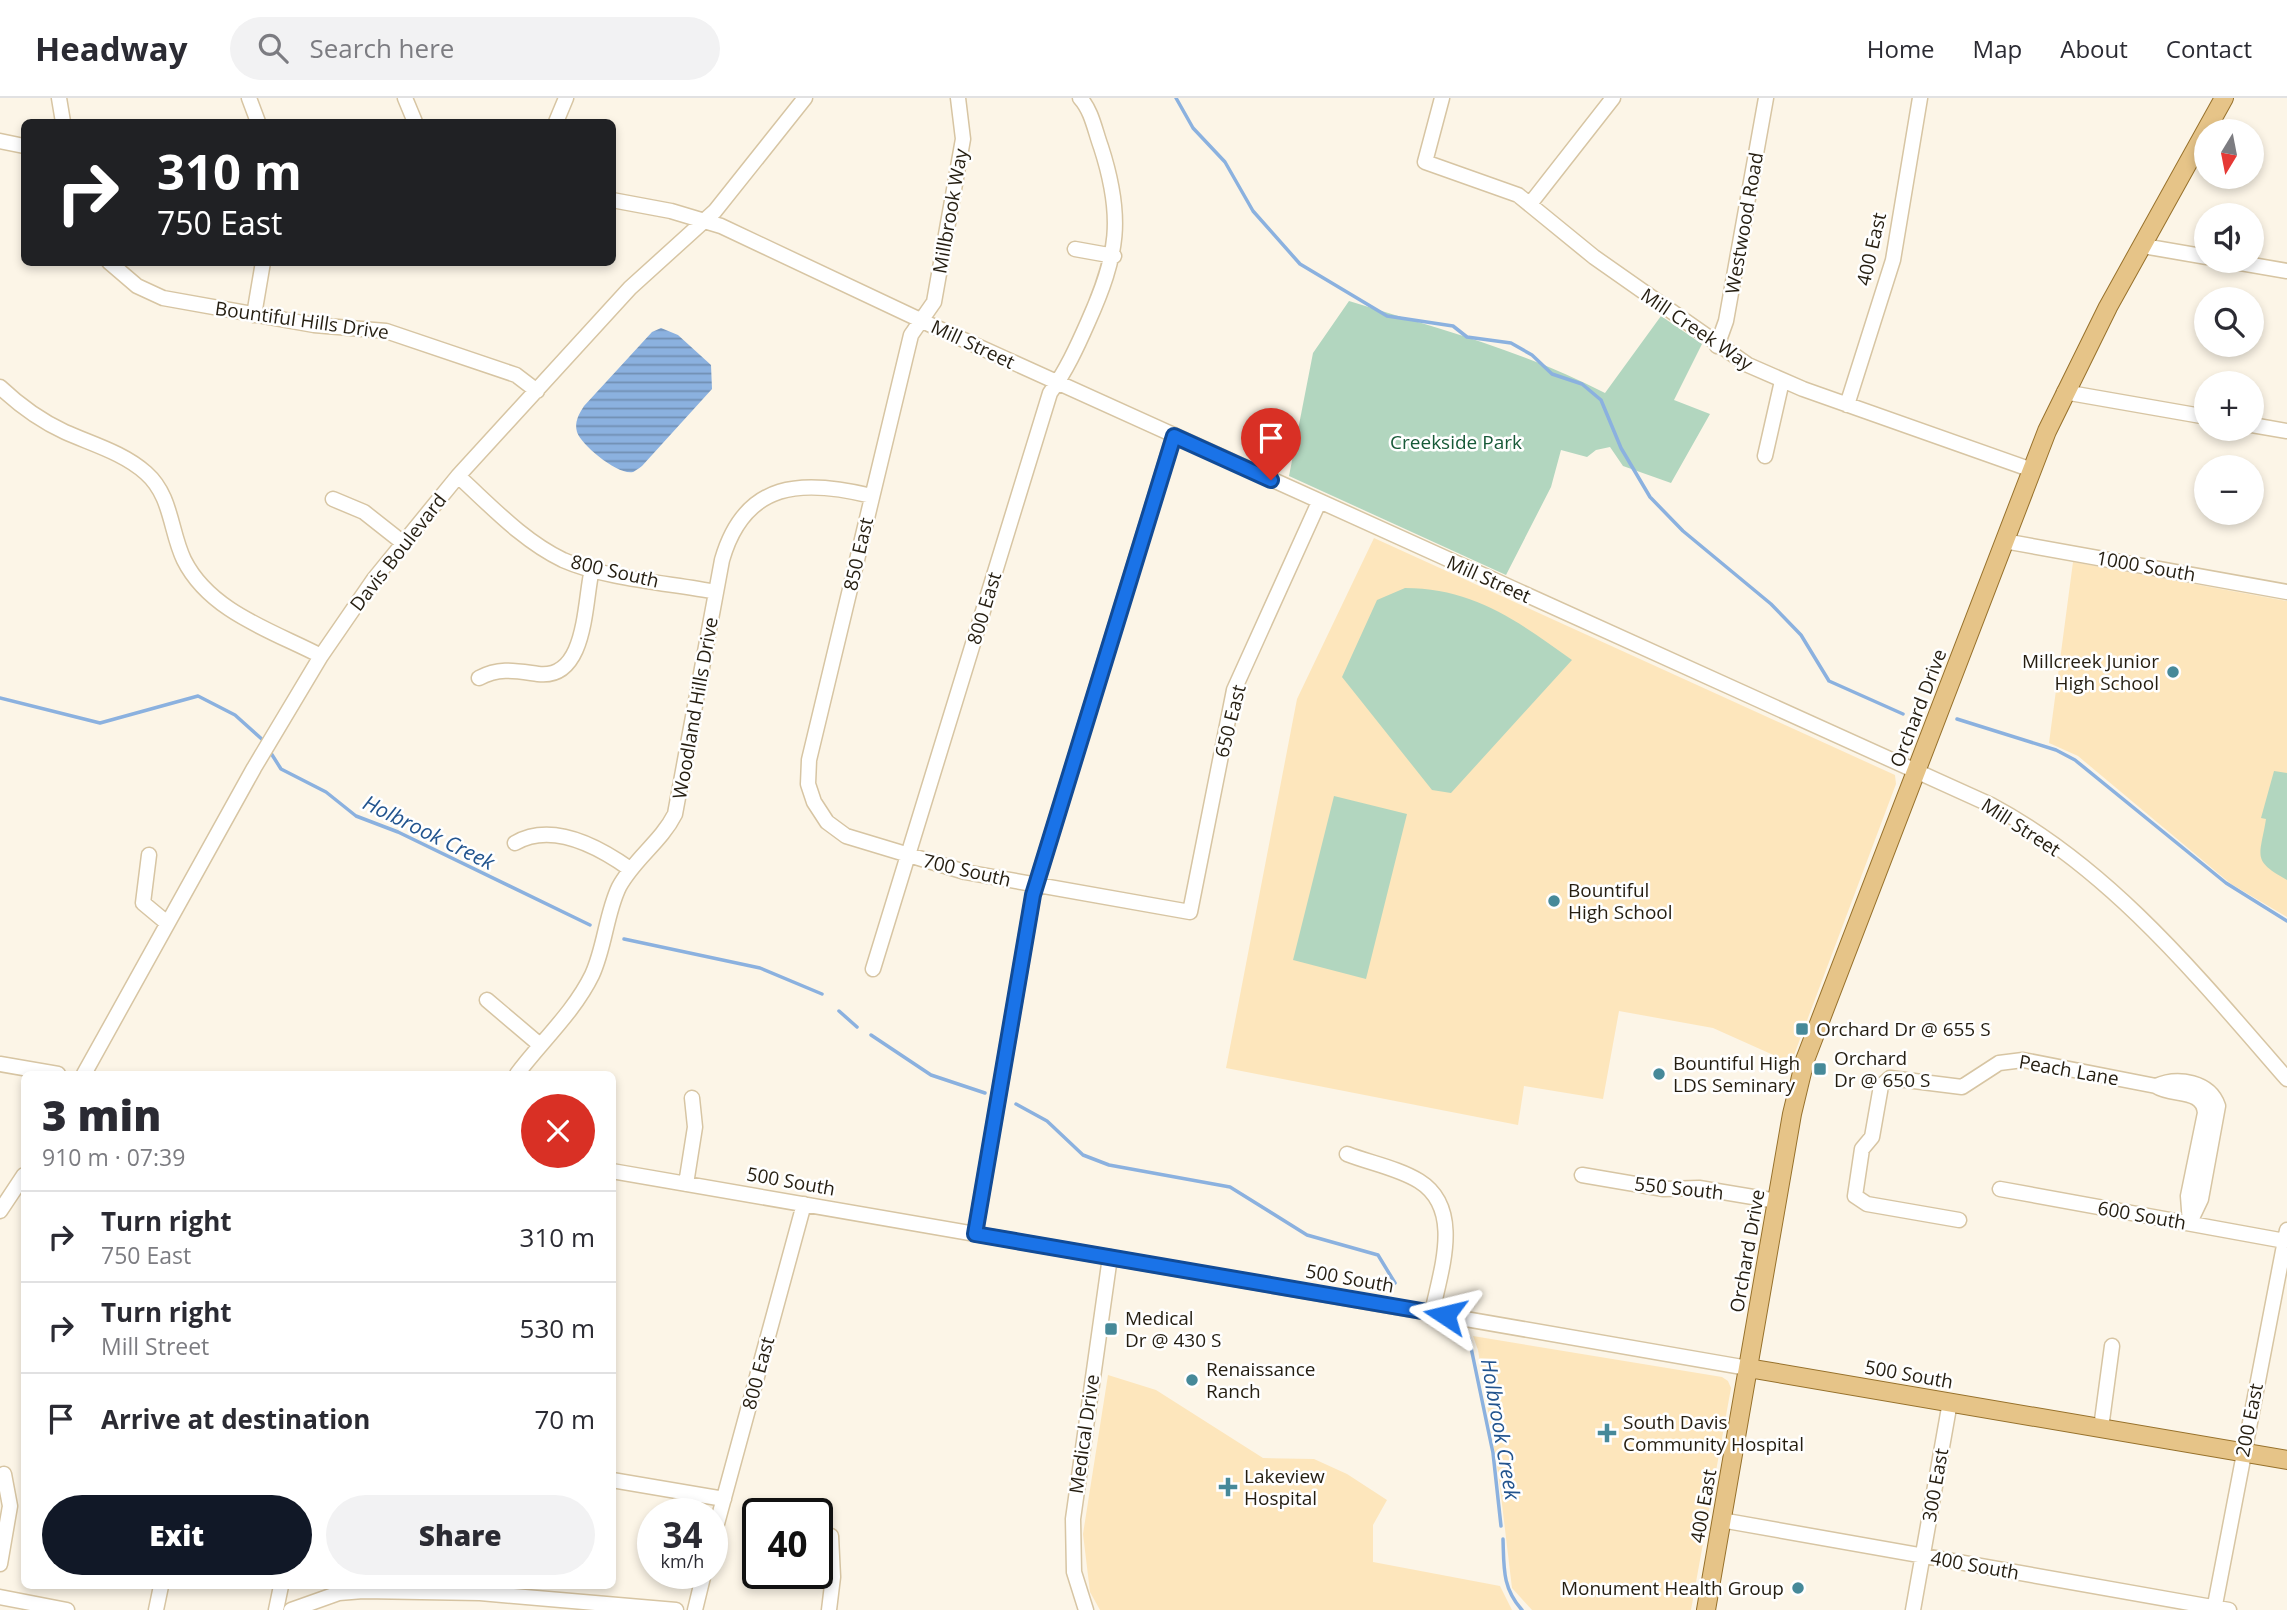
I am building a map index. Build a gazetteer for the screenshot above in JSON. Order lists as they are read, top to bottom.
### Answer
{
  "streets": {
    "main road": ["400 East", "Orchard Drive", "500 South"],
    "street": [
      "Millbrook Way",
      "Westwood Road",
      "Bountiful Hills Drive",
      "Mill Creek Way",
      "Mill Street",
      "Davis Boulevard",
      "850 East",
      "1000 South",
      "800 South",
      "800 East",
      "Woodland Hills Drive",
      "650 East",
      "700 South",
      "Peach Lane",
      "550 South",
      "600 South",
      "200 East",
      "Medical Drive",
      "300 East",
      "400 South"
    ]
  },
  "crossings": [
    ["Millbrook Way", "Mill Street"],
    ["Millbrook Way", "850 East"],
    ["Westwood Road", "Mill Creek Way"],
    ["400 East", "Mill Creek Way"],
    ["400 East", "Orchard Drive"],
    ["400 East", "500 South"],
    ["400 East", "400 South"],
    ["Bountiful Hills Drive", "Davis Boulevard"],
    ["Mill Creek Way", "Orchard Drive"],
    ["Mill Street", "Davis Boulevard"],
    ["Mill Street", "850 East"],
    ["Mill Street", "800 East"],
    ["Mill Street", "Orchard Drive"],
    ["Mill Street", "650 East"],
    ["Davis Boulevard", "800 South"],
    ["850 East", "Woodland Hills Drive"],
    ["850 East", "700 South"],
    ["1000 South", "Orchard Drive"],
    ["800 South", "Woodland Hills Drive"],
    ["800 East", "700 South"],
    ["800 East", "500 South"],
    ["Orchard Drive", "500 South"],
    ["Orchard Drive", "550 South"],
    ["650 East", "700 South"],
    ["Peach Lane", "600 South"],
    ["500 South", "200 East"],
    ["500 South", "Medical Drive"],
    ["500 South", "300 East"],
    ["600 South", "200 East"],
    ["200 East", "400 South"],
    ["300 East", "400 South"]
  ],
  "water": ["Holbrook Creek"],
  "parks": ["Creekside Park"],
  "places": {
    "other": [
      "Millcreek Junior High School",
      "Bountiful High School",
      "Bountiful High LDS Seminary",
      "Renaissance Ranch",
      "Monument Health Group"
    ],
    "transit": ["Orchard Dr @ 655 S", "Orchard Dr @ 650 S", "Medical Dr @ 430 S"],
    "health": ["South Davis Community Hospital", "Lakeview Hospital"]
  },
  "north": "bottom",
  "page": {
    "header": "Headway",
    "search": "Search here",
    "nav": [
      "Home",
      "Map",
      "About",
      "Contact"
    ],
    "map_buttons": ["+", "−"],
    "turn": ["310 m", "750 East"],
    "heading": ["3 min", "910 m · 07:39"],
    "list": [
      {
        "name": "Turn right",
        "note": "750 East",
        "value": "310 m"
      },
      {
        "name": "Turn right",
        "note": "Mill Street",
        "value": "530 m"
      },
      {
        "name": "Arrive at destination",
        "value": "70 m"
      }
    ],
    "buttons": ["Exit", "Share"],
    "speed": "34 km/h",
    "limit": "40"
  }
}
